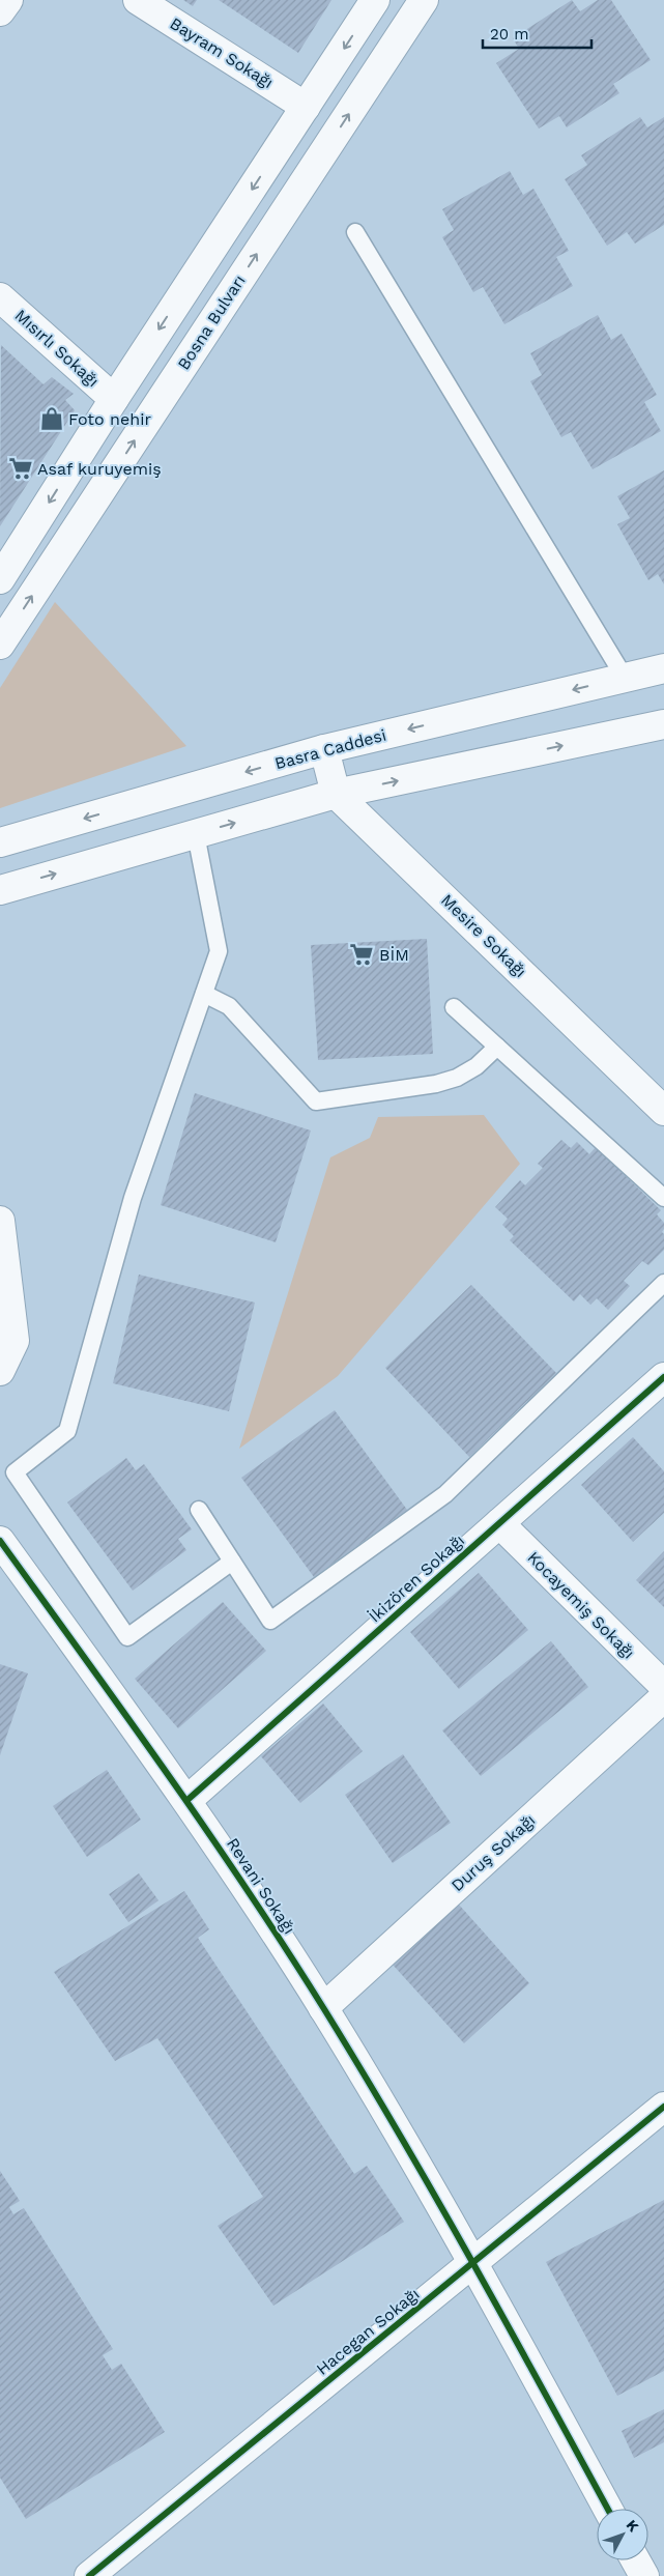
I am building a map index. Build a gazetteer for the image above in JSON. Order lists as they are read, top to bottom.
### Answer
{
  "streets": {
    "street": [
      "Bayram Sokağı",
      "Bosna Bulvarı",
      "Mısırlı Sokağı",
      "Basra Caddesi",
      "Mesire Sokağı",
      "İkizören Sokağı",
      "Kocayemiş Sokağı",
      "Duruş Sokağı",
      "Revani Sokağı",
      "Hacegan Sokağı"
    ]
  },
  "crossings": [
    ["İkizören Sokağı", "Kocayemiş Sokağı"],
    ["İkizören Sokağı", "Revani Sokağı"],
    ["Duruş Sokağı", "Revani Sokağı"],
    ["Revani Sokağı", "Hacegan Sokağı"]
  ],
  "places": {
    "shop": ["Foto nehir"],
    "supermarket": ["Asaf kuruyemiş", "BİM"]
  },
  "scale_bar": "20 m",
  "north": "top right"
}
